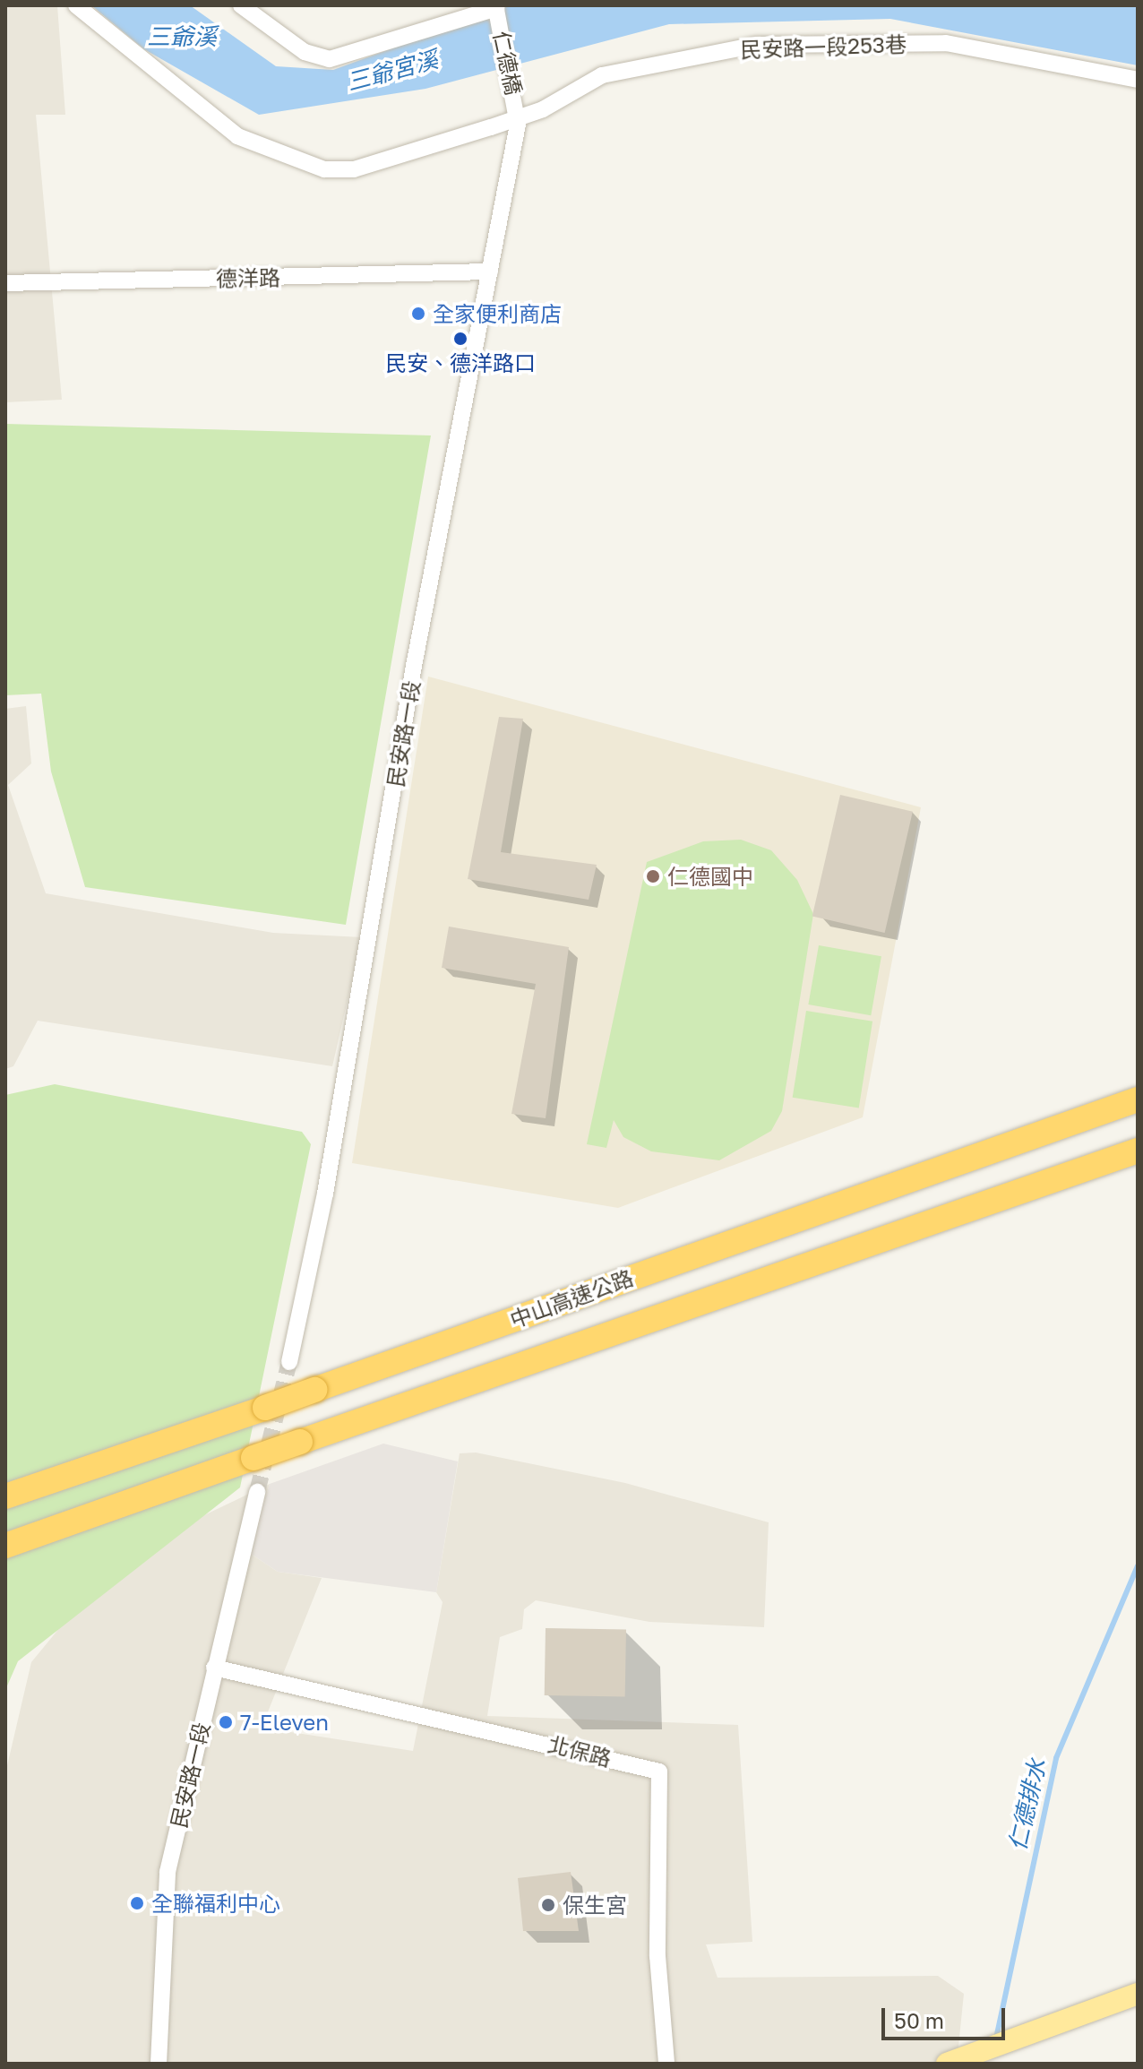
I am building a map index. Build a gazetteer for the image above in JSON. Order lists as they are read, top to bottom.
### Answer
{
  "streets": {
    "highway": ["中山高速公路"],
    "street": [
      "民安路一段253巷",
      "仁德橋",
      "德洋路",
      "民安路一段",
      "北保路"
    ]
  },
  "crossings": [
    ["民安路一段253巷", "仁德橋"],
    ["民安路一段253巷", "民安路一段"],
    ["仁德橋", "民安路一段"],
    ["德洋路", "民安路一段"],
    ["民安路一段", "北保路"]
  ],
  "water": ["三爺溪", "三爺宮溪", "仁德排水"],
  "places": [
    "全家便利商店",
    "民安、德洋路口",
    "仁德國中",
    "7-Eleven",
    "全聯福利中心",
    "保生宮"
  ],
  "scale_bar": "50 m"
}
